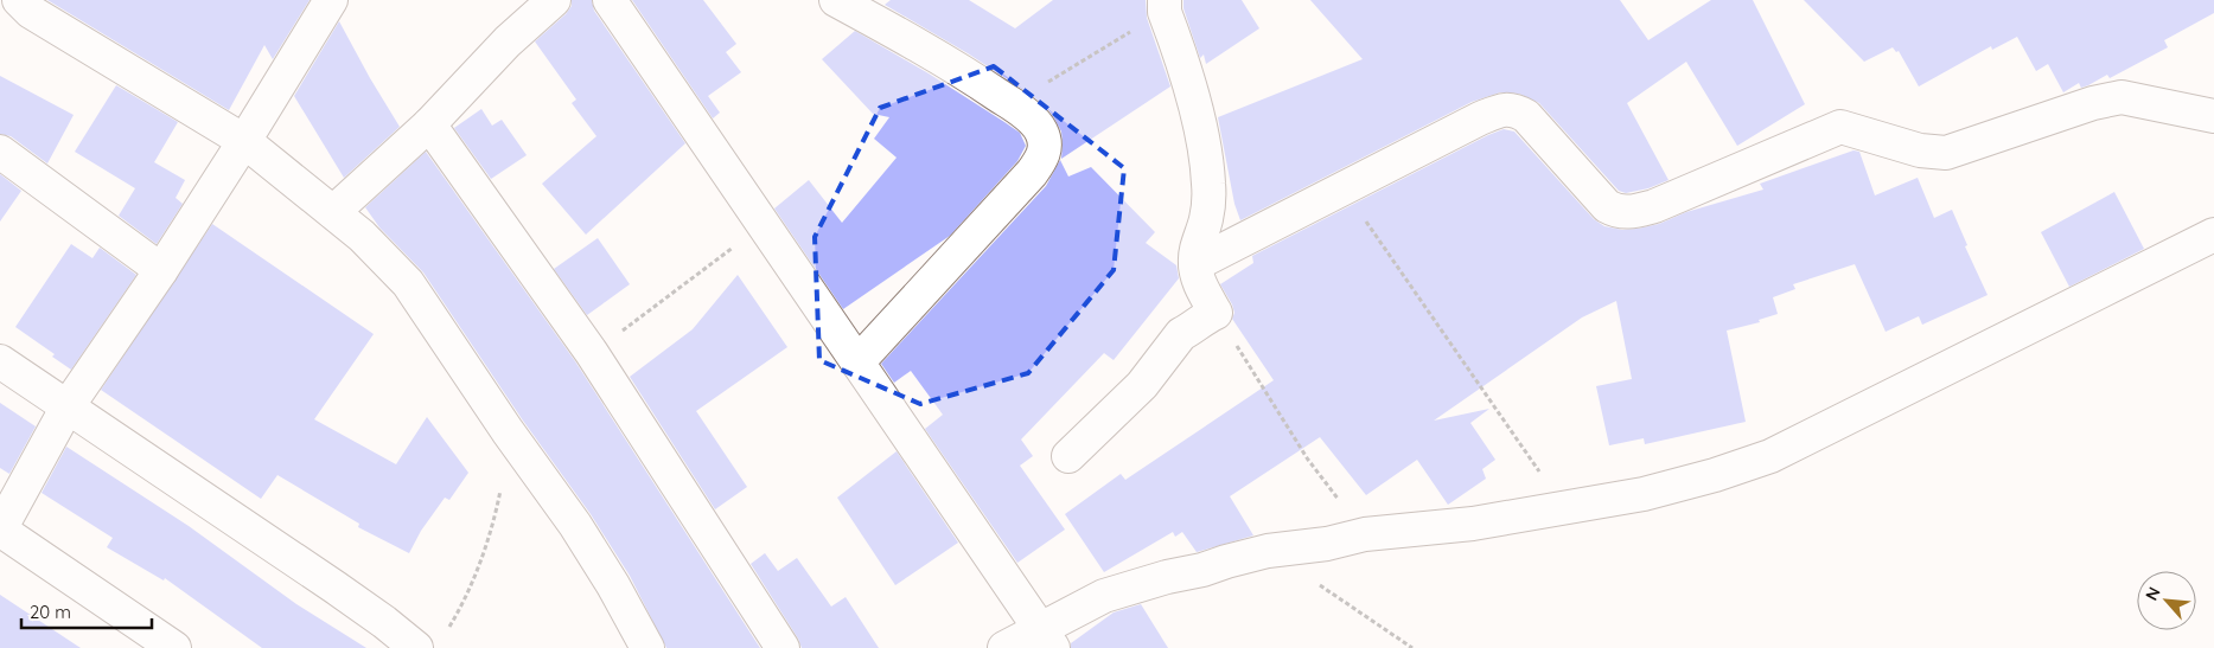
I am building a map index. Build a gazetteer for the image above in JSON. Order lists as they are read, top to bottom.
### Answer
{
  "scale_bar": "20 m",
  "north": "top left"
}
